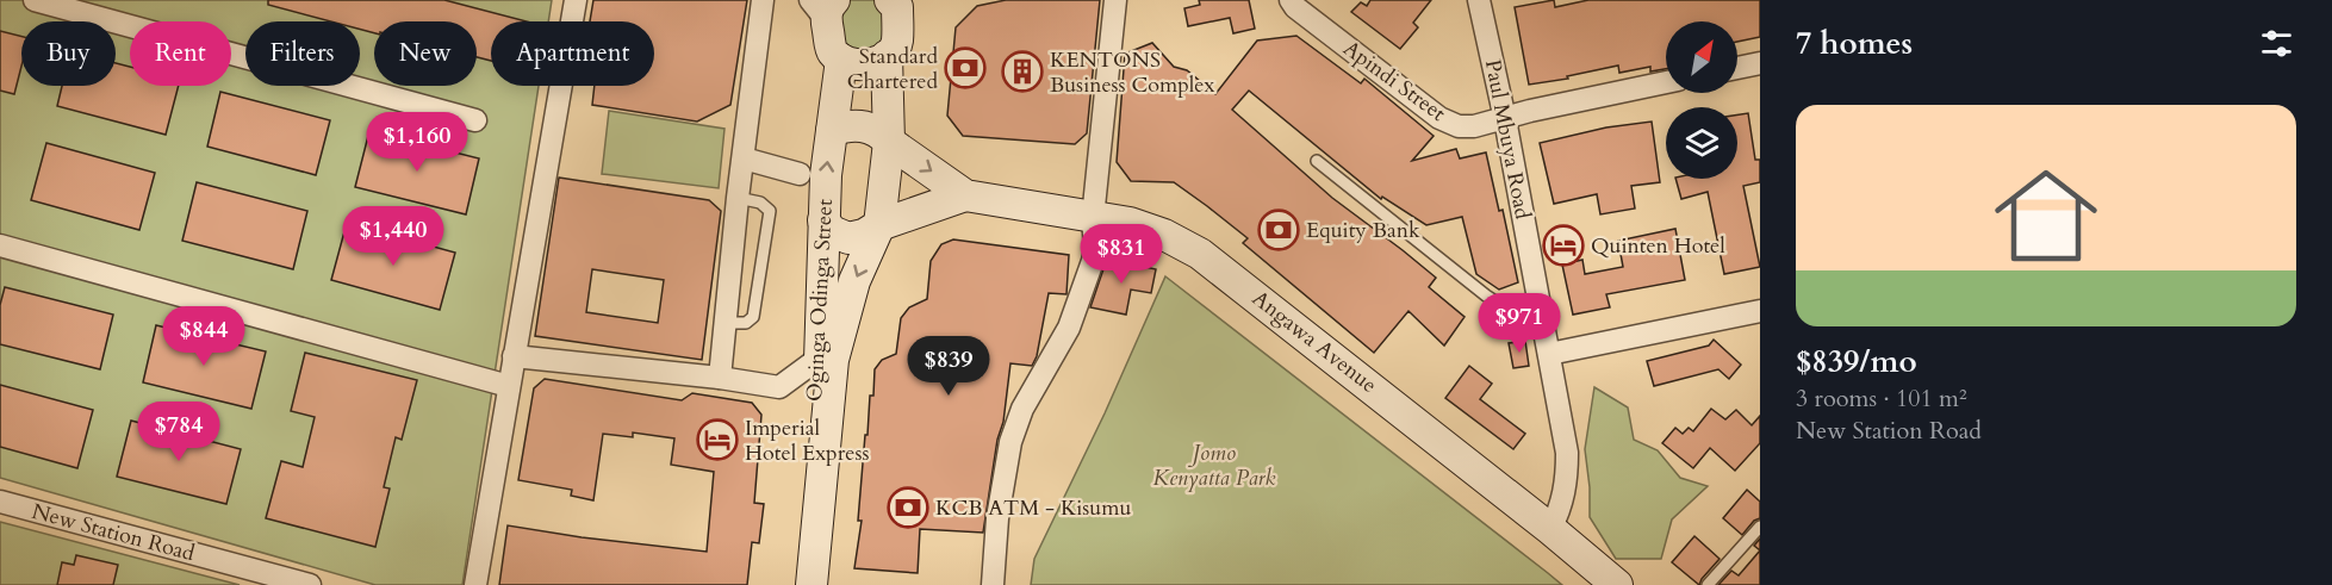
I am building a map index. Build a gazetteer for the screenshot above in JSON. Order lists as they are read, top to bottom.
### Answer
{
  "streets": {
    "main road": ["Oginga Odinga Street", "Angawa Avenue"],
    "street": ["Apindi Street", "Paul Mbuya Road", "New Station Road"]
  },
  "crossings": [
    ["Apindi Street", "Paul Mbuya Road"],
    ["Paul Mbuya Road", "Angawa Avenue"],
    ["Oginga Odinga Street", "Angawa Avenue"]
  ],
  "parks": ["Jomo Kenyatta Park"],
  "places": {
    "bank": ["Standard Chartered", "Equity Bank", "KCB ATM - Kisumu"],
    "building": ["KENTONS Business Complex"],
    "hotel": ["Quinten Hotel", "Imperial Hotel Express"]
  },
  "north": "top right",
  "page": {
    "heading": "7 homes",
    "chip": [
      "Buy",
      "Rent",
      "Filters",
      "New",
      "Apartment"
    ],
    "list": [
      {
        "name": "$839/mo",
        "note": "3 rooms · 101 m² · New Station Road"
      }
    ],
    "price": [
      "$1,160",
      "$1,440",
      "$831",
      "$971",
      "$844",
      "$839",
      "$784"
    ]
  }
}
